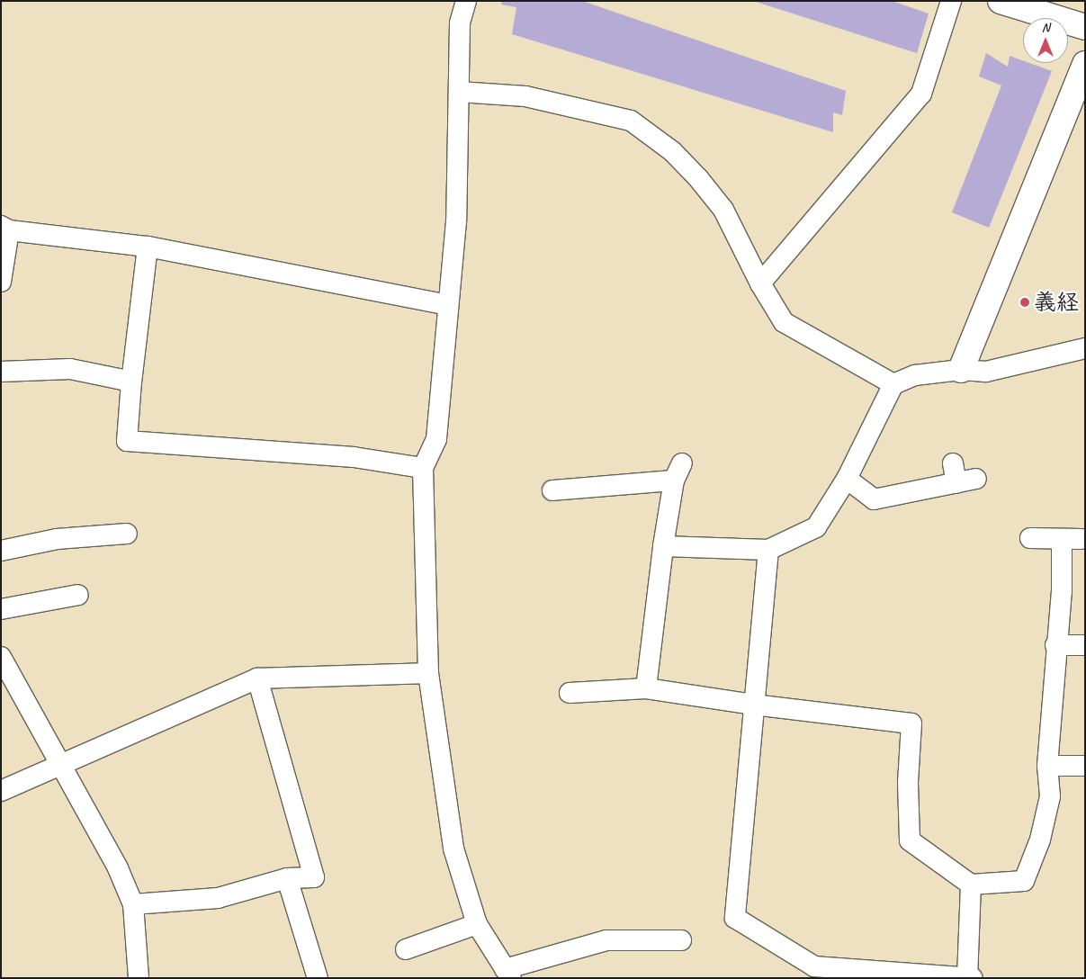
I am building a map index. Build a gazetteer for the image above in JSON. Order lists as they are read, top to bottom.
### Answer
{
  "places": ["義経"],
  "north": "top"
}
